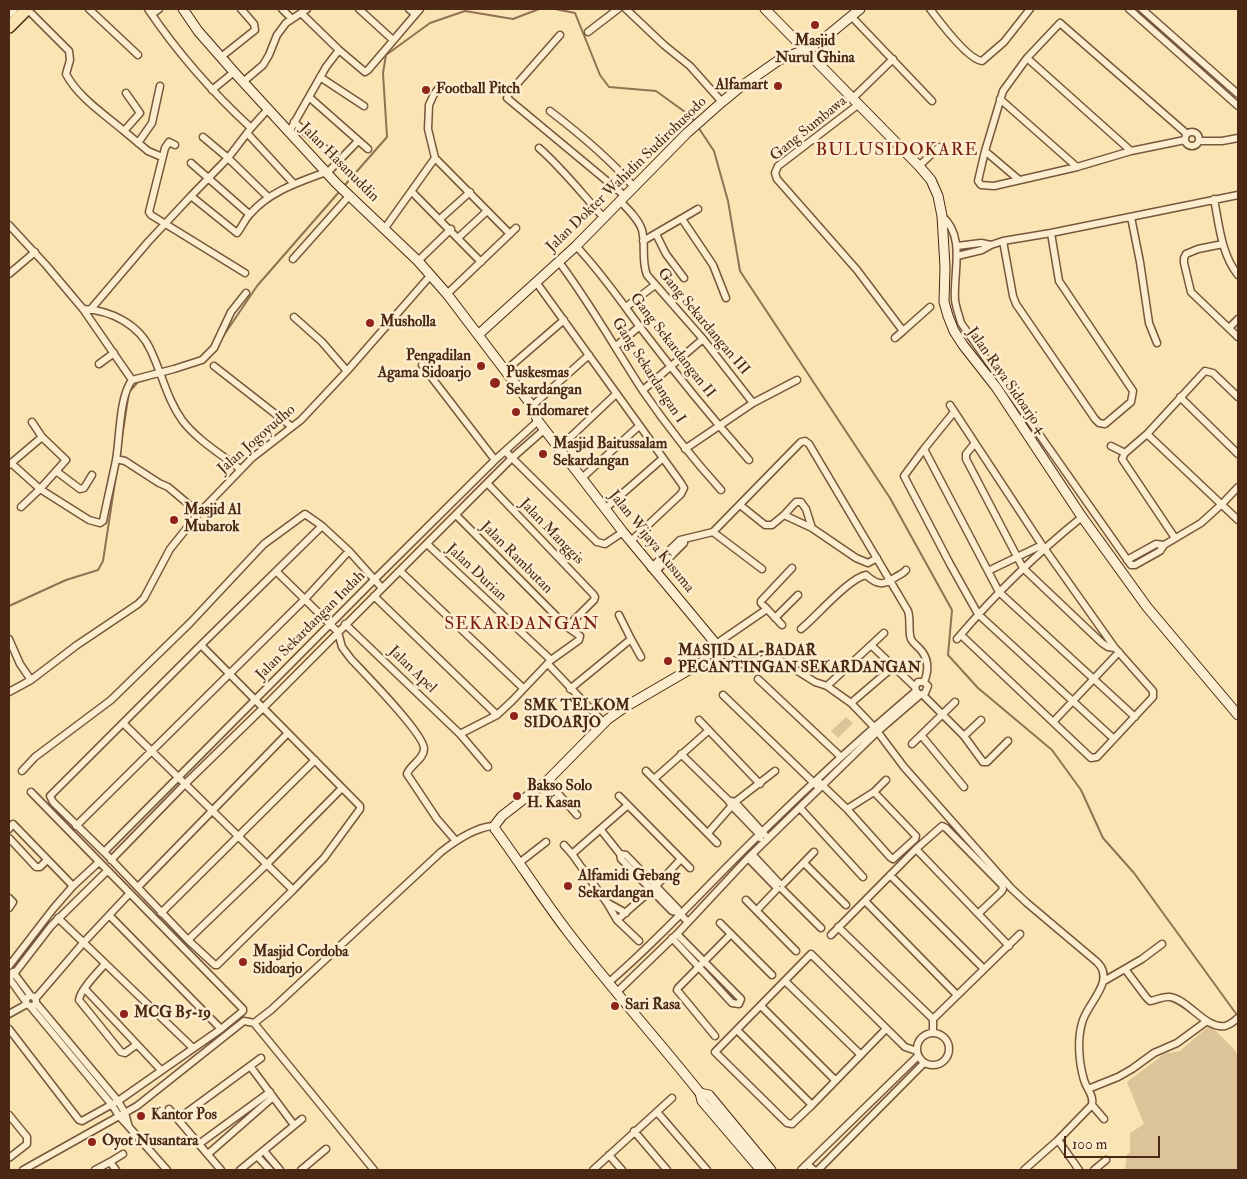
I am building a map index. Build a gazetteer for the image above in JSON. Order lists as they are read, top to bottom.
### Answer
{
  "streets": {
    "street": [
      "Gang Sumbawa",
      "Jalan Hasanuddin",
      "Jalan Dokter Wahidin Sudirohusodo",
      "Gang Sekardangan III",
      "Gang Sekardangan II",
      "Gang Sekardangan I",
      "Jalan Raya Sidoarjo 4",
      "Jalan Jogoyudho",
      "Jalan Manggis",
      "Jalan Wijaya Kusuma",
      "Jalan Rambutan",
      "Jalan Durian",
      "Jalan Sekardangan Indah",
      "Jalan Apel"
    ]
  },
  "crossings": [
    ["Gang Sumbawa", "Jalan Raya Sidoarjo 4"],
    ["Jalan Hasanuddin", "Jalan Dokter Wahidin Sudirohusodo"],
    ["Jalan Hasanuddin", "Jalan Jogoyudho"],
    ["Jalan Hasanuddin", "Jalan Wijaya Kusuma"],
    ["Jalan Dokter Wahidin Sudirohusodo", "Gang Sekardangan III"],
    ["Jalan Dokter Wahidin Sudirohusodo", "Gang Sekardangan II"],
    ["Jalan Dokter Wahidin Sudirohusodo", "Gang Sekardangan I"],
    ["Jalan Dokter Wahidin Sudirohusodo", "Jalan Raya Sidoarjo 4"],
    ["Jalan Dokter Wahidin Sudirohusodo", "Jalan Wijaya Kusuma"],
    ["Jalan Manggis", "Jalan Rambutan"],
    ["Jalan Manggis", "Jalan Sekardangan Indah"],
    ["Jalan Wijaya Kusuma", "Jalan Sekardangan Indah"],
    ["Jalan Rambutan", "Jalan Durian"],
    ["Jalan Rambutan", "Jalan Sekardangan Indah"],
    ["Jalan Durian", "Jalan Sekardangan Indah"],
    ["Jalan Sekardangan Indah", "Jalan Apel"]
  ],
  "districts": ["BULUSIDOKARE", "SEKARDANGAN"],
  "places": [
    "Masjid Nurul Ghina",
    "Alfamart",
    "Football Pitch",
    "Musholla",
    "Pengadilan Agama Sidoarjo",
    "Puskesmas Sekardangan",
    "Indomaret",
    "Masjid Baitussalam Sekardangan",
    "Masjid Al Mubarok",
    "MASJID AL-BADAR PECANTINGAN SEKARDANGAN",
    "SMK TELKOM SIDOARJO",
    "Bakso Solo H. Kasan",
    "Alfamidi Gebang Sekardangan",
    "Masjid Cordoba Sidoarjo",
    "Sari Rasa",
    "MCG B5-19",
    "Kantor Pos",
    "Oyot Nusantara"
  ],
  "scale_bar": "100 m"
}
